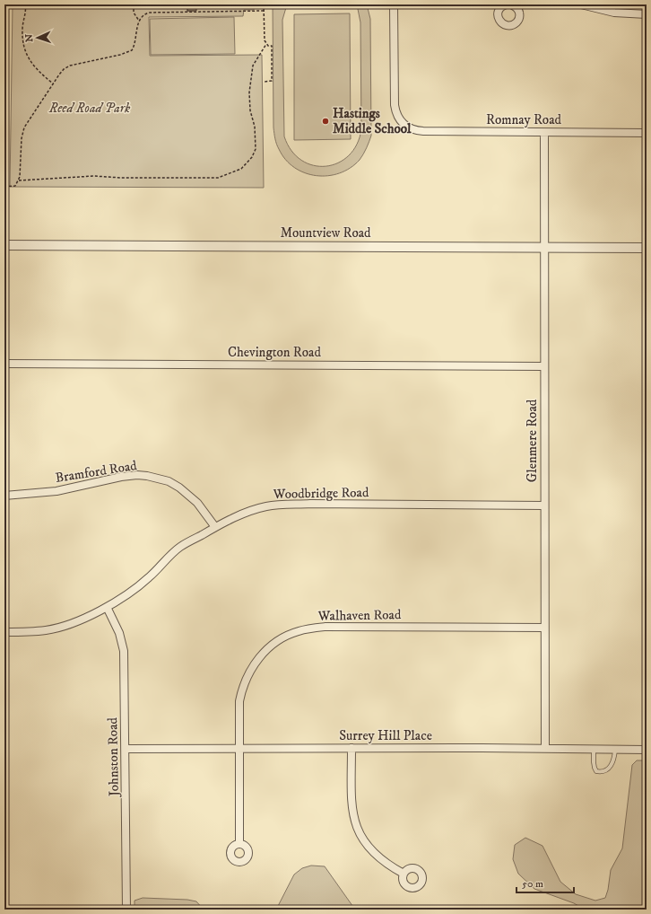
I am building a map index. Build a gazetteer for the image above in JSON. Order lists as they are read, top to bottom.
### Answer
{
  "streets": {
    "street": [
      "Romnay Road",
      "Mountview Road",
      "Chevington Road",
      "Glenmere Road",
      "Bramford Road",
      "Woodbridge Road",
      "Walhaven Road",
      "Surrey Hill Place",
      "Johnston Road"
    ]
  },
  "crossings": [
    ["Romnay Road", "Glenmere Road"],
    ["Mountview Road", "Glenmere Road"],
    ["Chevington Road", "Glenmere Road"],
    ["Glenmere Road", "Woodbridge Road"],
    ["Glenmere Road", "Walhaven Road"],
    ["Glenmere Road", "Surrey Hill Place"],
    ["Bramford Road", "Woodbridge Road"],
    ["Woodbridge Road", "Johnston Road"],
    ["Walhaven Road", "Surrey Hill Place"],
    ["Surrey Hill Place", "Johnston Road"]
  ],
  "parks": ["Reed Road Park"],
  "places": ["Hastings Middle School"],
  "scale_bar": "50 m",
  "north": "left"
}
